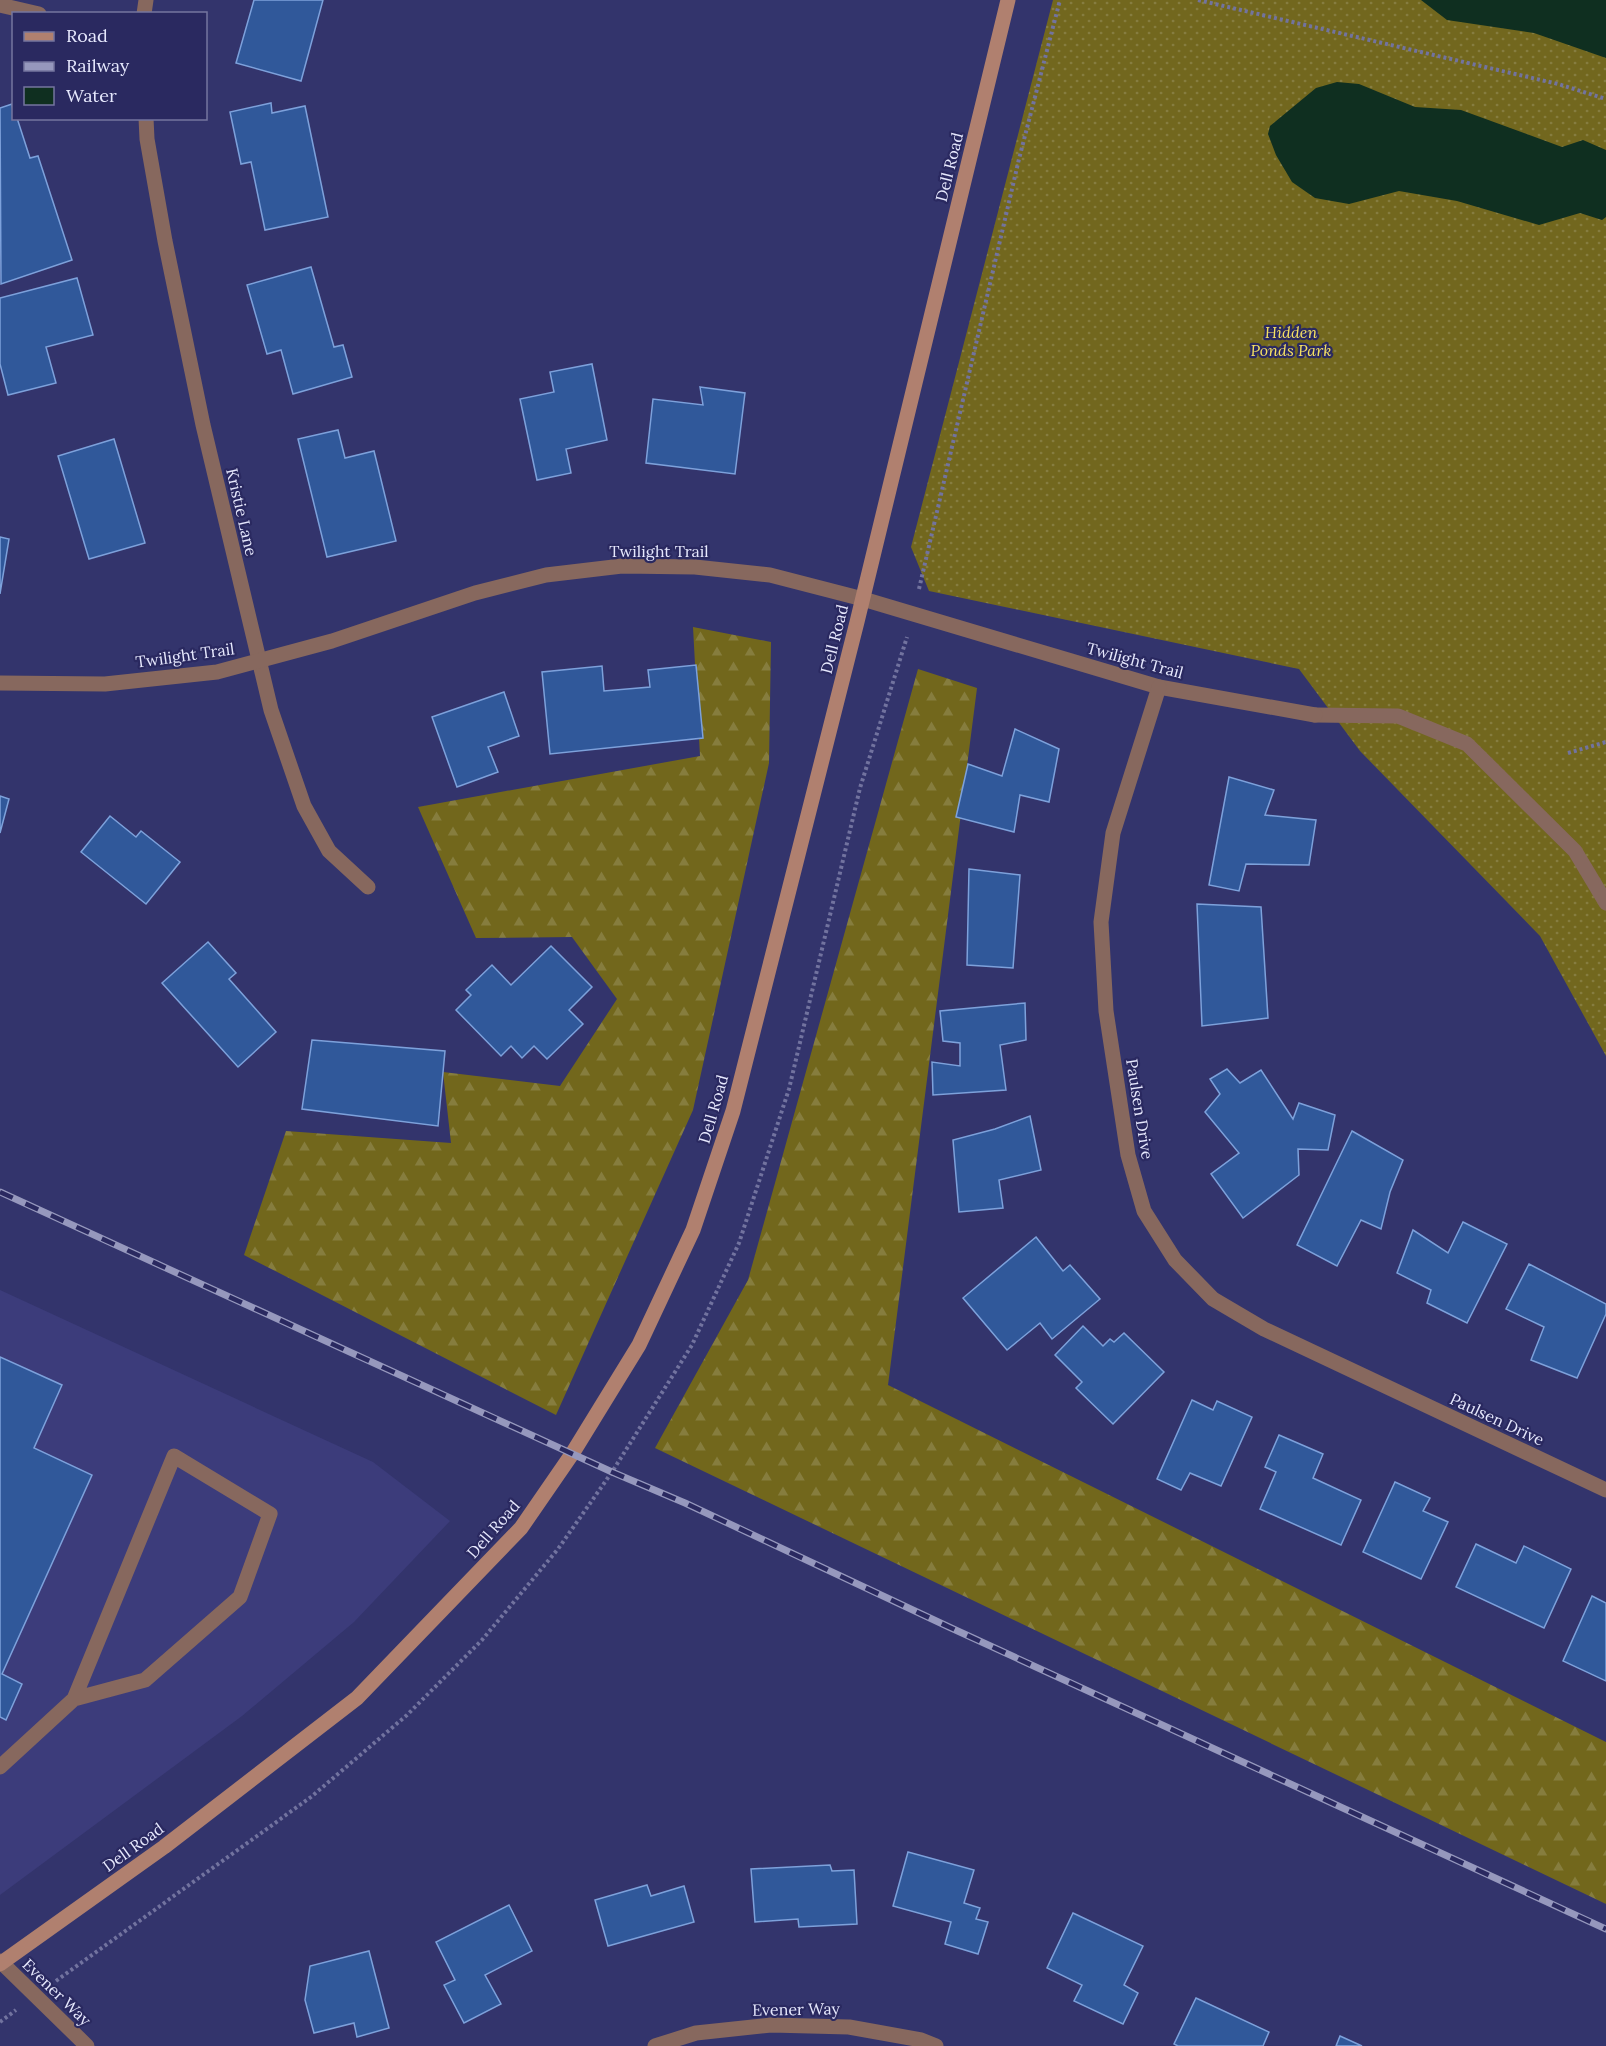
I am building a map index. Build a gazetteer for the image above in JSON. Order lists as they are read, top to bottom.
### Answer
{
  "streets": {
    "street": [
      "Dell Road",
      "Kristie Lane",
      "Twilight Trail",
      "Paulsen Drive",
      "Evener Way"
    ]
  },
  "crossings": [
    ["Dell Road", "Twilight Trail"],
    ["Dell Road", "Evener Way"],
    ["Kristie Lane", "Twilight Trail"],
    ["Twilight Trail", "Paulsen Drive"]
  ],
  "parks": ["Hidden Ponds Park"],
  "legend": ["Road", "Railway", "Water"]
}
